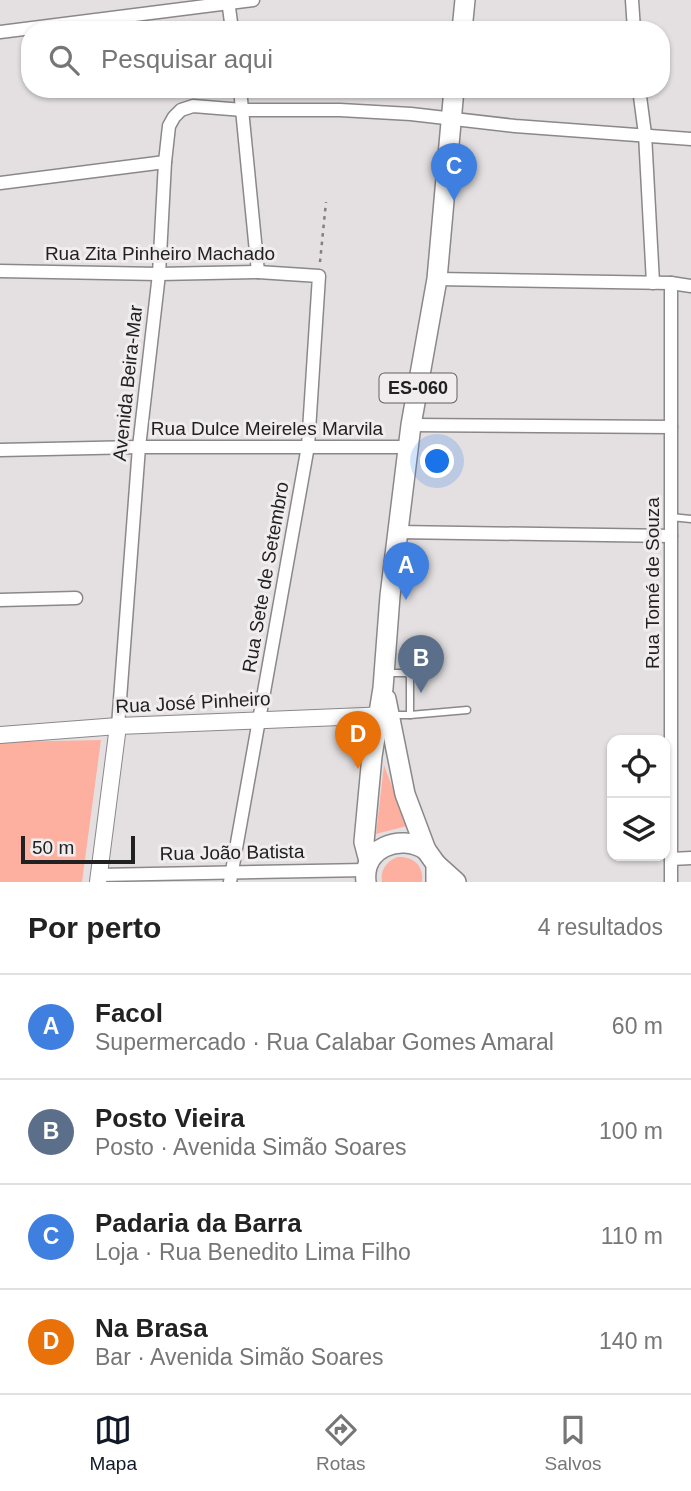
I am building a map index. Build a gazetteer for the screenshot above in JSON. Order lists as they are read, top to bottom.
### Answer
{
  "streets": {
    "main road": ["ES-060"],
    "street": [
      "Rua Zita Pinheiro Machado",
      "Avenida Beira-Mar",
      "Rua Dulce Meireles Marvila",
      "Rua Sete de Setembro",
      "Rua Tomé de Souza",
      "Rua José Pinheiro",
      "Rua João Batista"
    ]
  },
  "crossings": [
    ["Rua Zita Pinheiro Machado", "Avenida Beira-Mar"],
    ["Rua Zita Pinheiro Machado", "Rua Sete de Setembro"],
    ["Avenida Beira-Mar", "Rua Dulce Meireles Marvila"],
    ["Avenida Beira-Mar", "Rua José Pinheiro"],
    ["ES-060", "Rua Dulce Meireles Marvila"],
    ["ES-060", "Rua José Pinheiro"],
    ["ES-060", "Rua João Batista"],
    ["Rua Dulce Meireles Marvila", "Rua Sete de Setembro"],
    ["Rua Sete de Setembro", "Rua José Pinheiro"],
    ["Rua Sete de Setembro", "Rua João Batista"]
  ],
  "scale_bar": "50 m",
  "page": {
    "search": "Pesquisar aqui",
    "pins": [
      "C",
      "A",
      "B",
      "D"
    ],
    "scale": "50 m",
    "heading": ["Por perto", "4 resultados"],
    "list": [
      {
        "mark": "A",
        "name": "Facol",
        "note": "Supermercado · Rua Calabar Gomes Amaral",
        "value": "60 m"
      },
      {
        "mark": "B",
        "name": "Posto Vieira",
        "note": "Posto · Avenida Simão Soares",
        "value": "100 m"
      },
      {
        "mark": "C",
        "name": "Padaria da Barra",
        "note": "Loja · Rua Benedito Lima Filho",
        "value": "110 m"
      },
      {
        "mark": "D",
        "name": "Na Brasa",
        "note": "Bar · Avenida Simão Soares",
        "value": "140 m"
      }
    ],
    "nav": ["Mapa", "Rotas", "Salvos"]
  }
}
